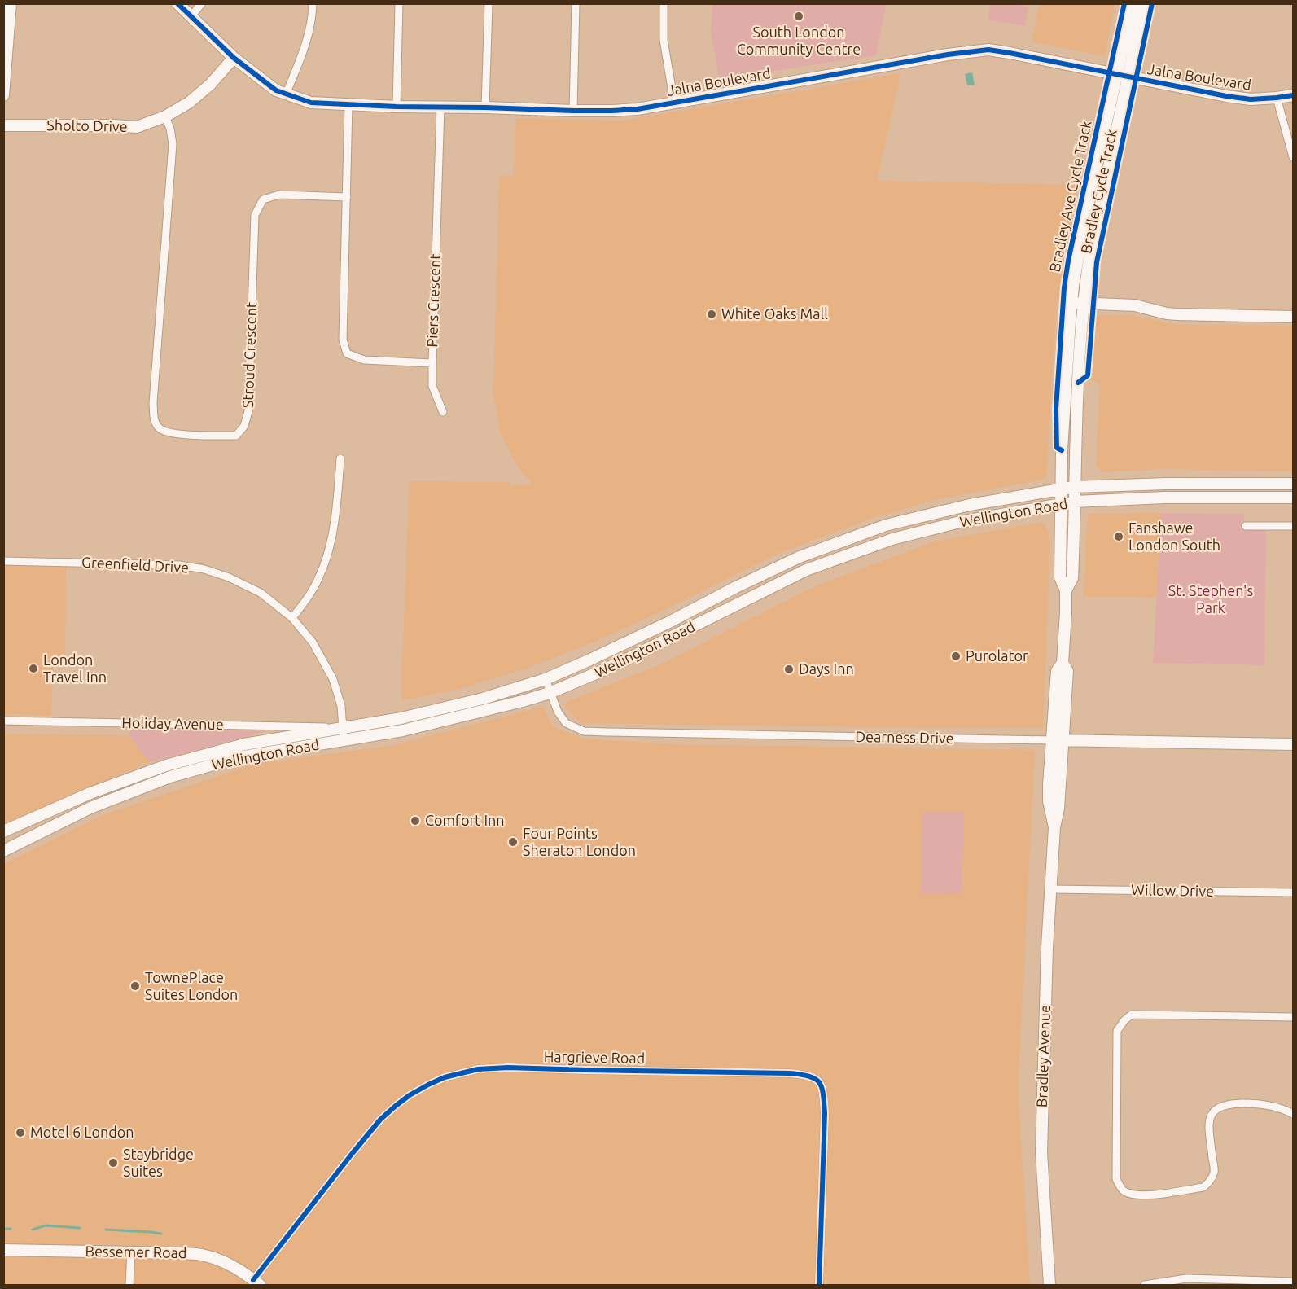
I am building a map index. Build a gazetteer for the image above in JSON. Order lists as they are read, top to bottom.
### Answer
{
  "streets": {
    "main road": [
      "Jalna Boulevard",
      "Sholto Drive",
      "Wellington Road",
      "Dearness Drive",
      "Bradley Avenue",
      "Bessemer Road"
    ],
    "street": [
      "Piers Crescent",
      "Stroud Crescent",
      "Greenfield Drive",
      "Holiday Avenue",
      "Willow Drive",
      "Hargrieve Road"
    ],
    "cycle path": ["Bradley Cycle Track"]
  },
  "crossings": [
    ["Jalna Boulevard", "Sholto Drive"],
    ["Jalna Boulevard", "Piers Crescent"],
    ["Jalna Boulevard", "Bradley Avenue"],
    ["Sholto Drive", "Stroud Crescent"],
    ["Piers Crescent", "Stroud Crescent"],
    ["Wellington Road", "Greenfield Drive"],
    ["Wellington Road", "Holiday Avenue"],
    ["Wellington Road", "Dearness Drive"],
    ["Wellington Road", "Bradley Avenue"],
    ["Greenfield Drive", "Holiday Avenue"],
    ["Dearness Drive", "Bradley Avenue"],
    ["Willow Drive", "Bradley Avenue"],
    ["Hargrieve Road", "Bessemer Road"]
  ],
  "parks": ["St. Stephen's Park"],
  "places": [
    "South London Community Centre",
    "White Oaks Mall",
    "Fanshawe London South",
    "Purolator",
    "London Travel Inn",
    "Days Inn",
    "Comfort Inn",
    "Four Points Sheraton London",
    "TownePlace Suites London",
    "Motel 6 London",
    "Staybridge Suites"
  ]
}
